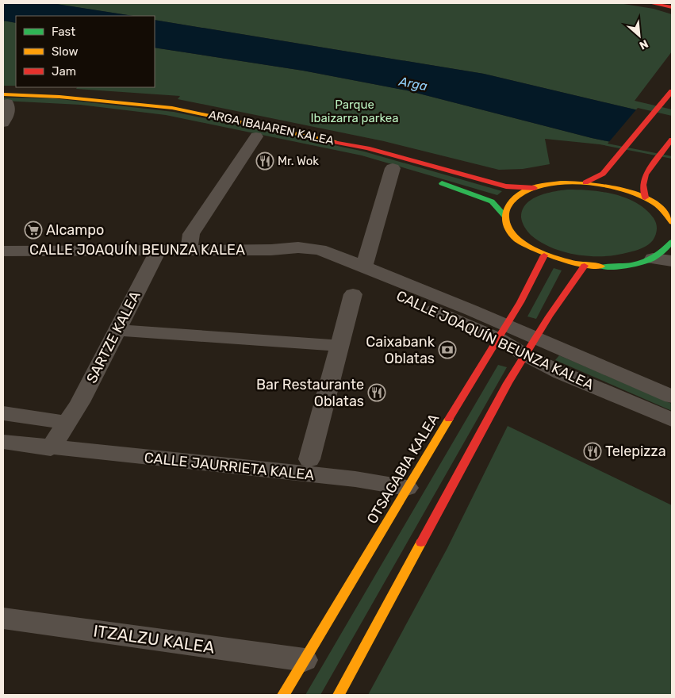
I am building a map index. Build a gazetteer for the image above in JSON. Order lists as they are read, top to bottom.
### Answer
{
  "streets": {
    "street": [
      "ARGA IBAIAREN KALEA",
      "CALLE JOAQUÍN BEUNZA KALEA",
      "SARTZE KALEA",
      "CALLE JAURRIETA KALEA",
      "OTSAGABIA KALEA",
      "ITZALZU KALEA"
    ]
  },
  "crossings": [
    ["CALLE JOAQUÍN BEUNZA KALEA", "SARTZE KALEA"],
    ["CALLE JOAQUÍN BEUNZA KALEA", "OTSAGABIA KALEA"],
    ["CALLE JAURRIETA KALEA", "OTSAGABIA KALEA"],
    ["OTSAGABIA KALEA", "ITZALZU KALEA"]
  ],
  "water": ["Arga"],
  "parks": ["Parque Ibaizarra parkea"],
  "places": {
    "restaurant": ["Mr. Wok", "Bar Restaurante Oblatas", "Telepizza"],
    "supermarket": ["Alcampo"],
    "bank": ["Caixabank Oblatas"]
  },
  "legend": ["Fast", "Slow", "Jam"],
  "north": "bottom right"
}
